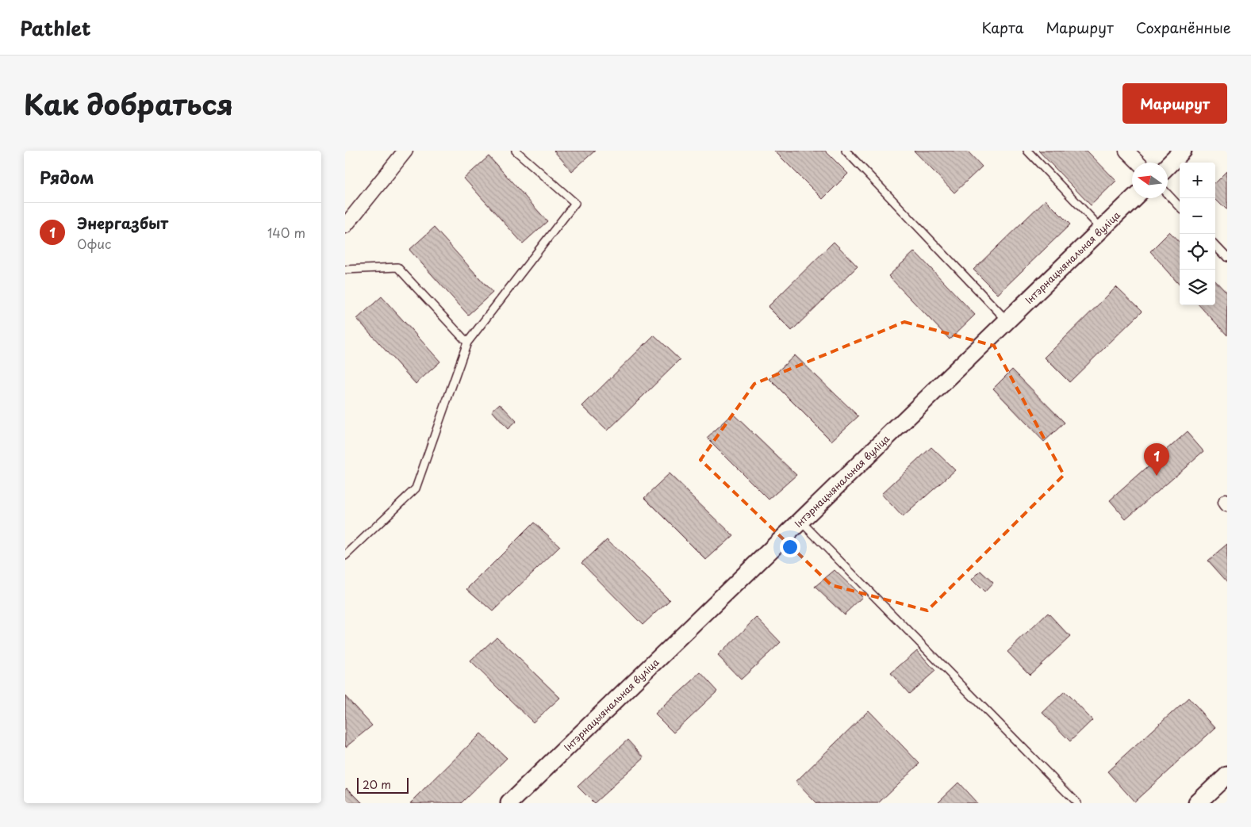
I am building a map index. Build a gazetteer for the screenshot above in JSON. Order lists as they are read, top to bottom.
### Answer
{
  "streets": {
    "street": ["Інтэрнацыянальная вуліца"]
  },
  "scale_bar": "20 m",
  "north": "left",
  "page": {
    "header": "Pathlet",
    "nav": ["Карта", "Маршрут", "Сохранённые"],
    "title": "Как добраться",
    "buttons": "Маршрут",
    "heading": "Рядом",
    "map_buttons": ["+", "−"],
    "list": [
      {
        "mark": "1",
        "name": "Энергазбыт",
        "note": "Офис",
        "value": "140 m"
      }
    ],
    "pins": "1",
    "scale": "20 m"
  }
}
